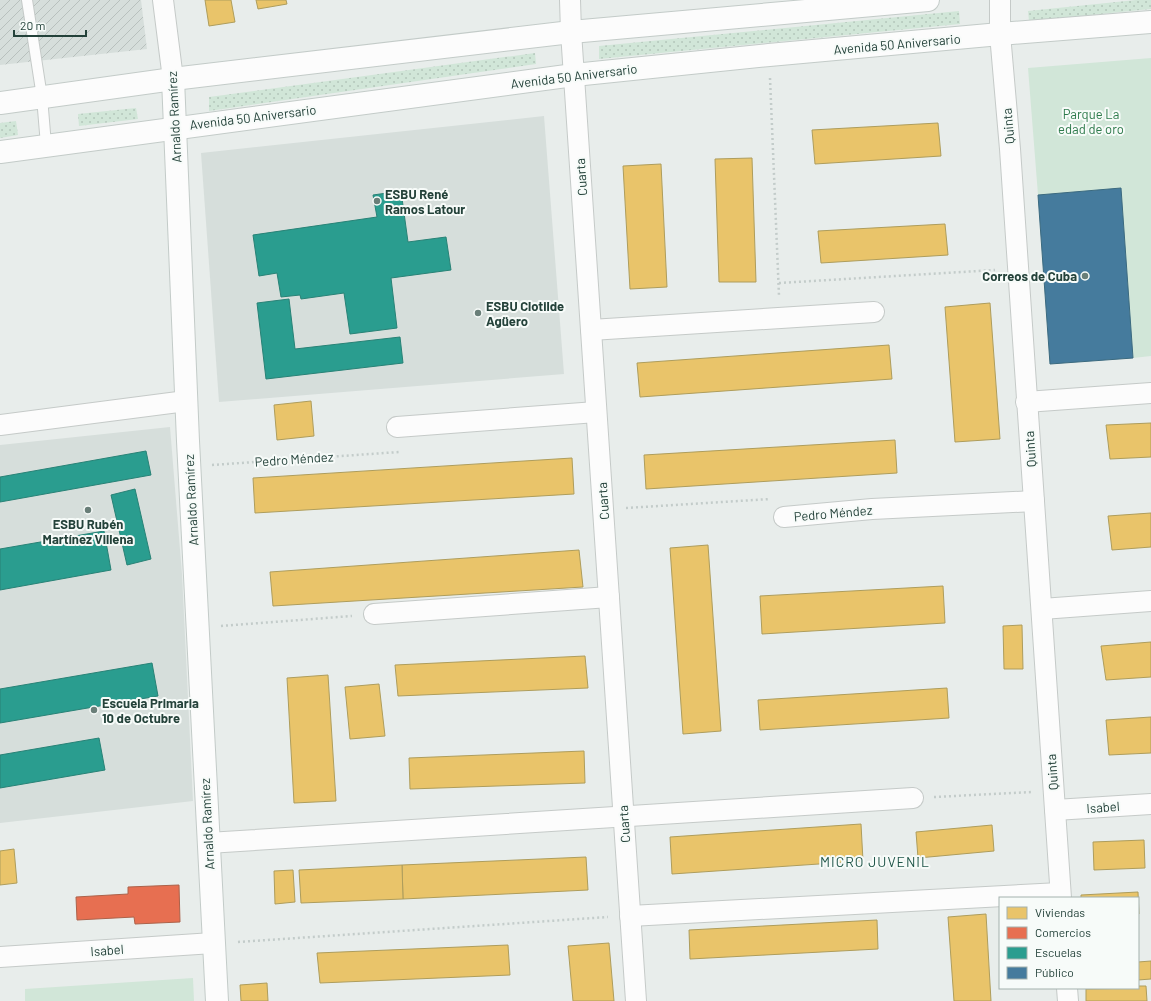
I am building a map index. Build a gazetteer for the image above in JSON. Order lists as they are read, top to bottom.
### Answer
{
  "streets": {
    "main road": ["Avenida 50 Aniversario", "Arnaldo Ramírez"],
    "street": [
      "Quinta",
      "Cuarta",
      "Pedro Méndez",
      "Isabel"
    ]
  },
  "crossings": [
    ["Avenida 50 Aniversario", "Arnaldo Ramírez"],
    ["Avenida 50 Aniversario", "Quinta"],
    ["Avenida 50 Aniversario", "Cuarta"],
    ["Arnaldo Ramírez", "Pedro Méndez"],
    ["Arnaldo Ramírez", "Isabel"],
    ["Quinta", "Pedro Méndez"],
    ["Quinta", "Isabel"],
    ["Cuarta", "Pedro Méndez"]
  ],
  "districts": ["MICRO JUVENIL"],
  "parks": ["Parque La edad de oro"],
  "places": [
    "ESBU René Ramos Latour",
    "Correos de Cuba",
    "ESBU Clotilde Agüero",
    "ESBU Rubén Martínez Villena",
    "Escuela Primaria 10 de Octubre"
  ],
  "legend": [
    "Viviendas",
    "Comercios",
    "Escuelas",
    "Público"
  ],
  "scale_bar": "20 m"
}
